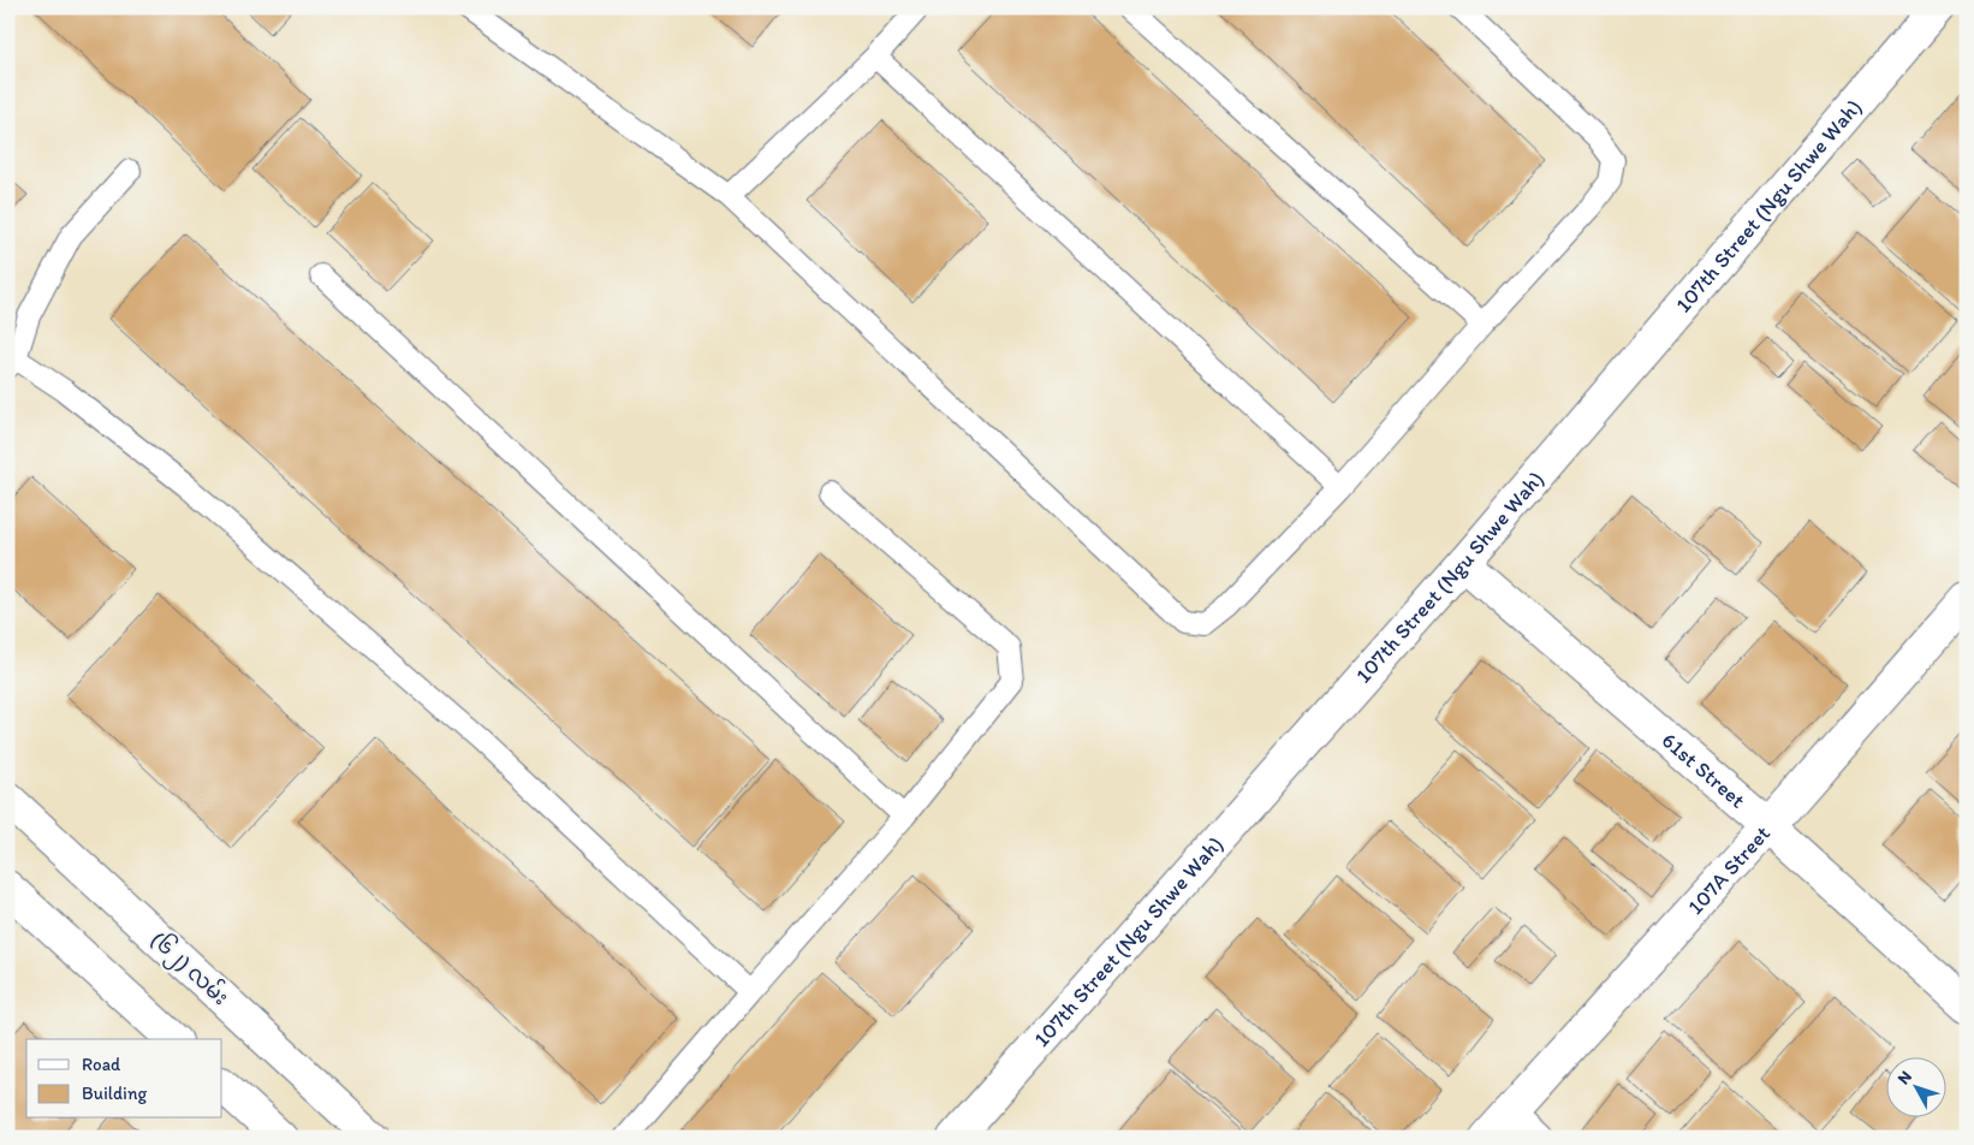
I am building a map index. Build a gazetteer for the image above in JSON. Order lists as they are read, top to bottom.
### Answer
{
  "streets": {
    "street": [
      "107th Street (Ngu Shwe Wah)",
      "61st Street",
      "107A Street",
      "(၆၂) လမ်း"
    ]
  },
  "crossings": [
    ["107th Street (Ngu Shwe Wah)", "61st Street"],
    ["61st Street", "107A Street"]
  ],
  "legend": ["Road", "Building"],
  "north": "top left"
}
